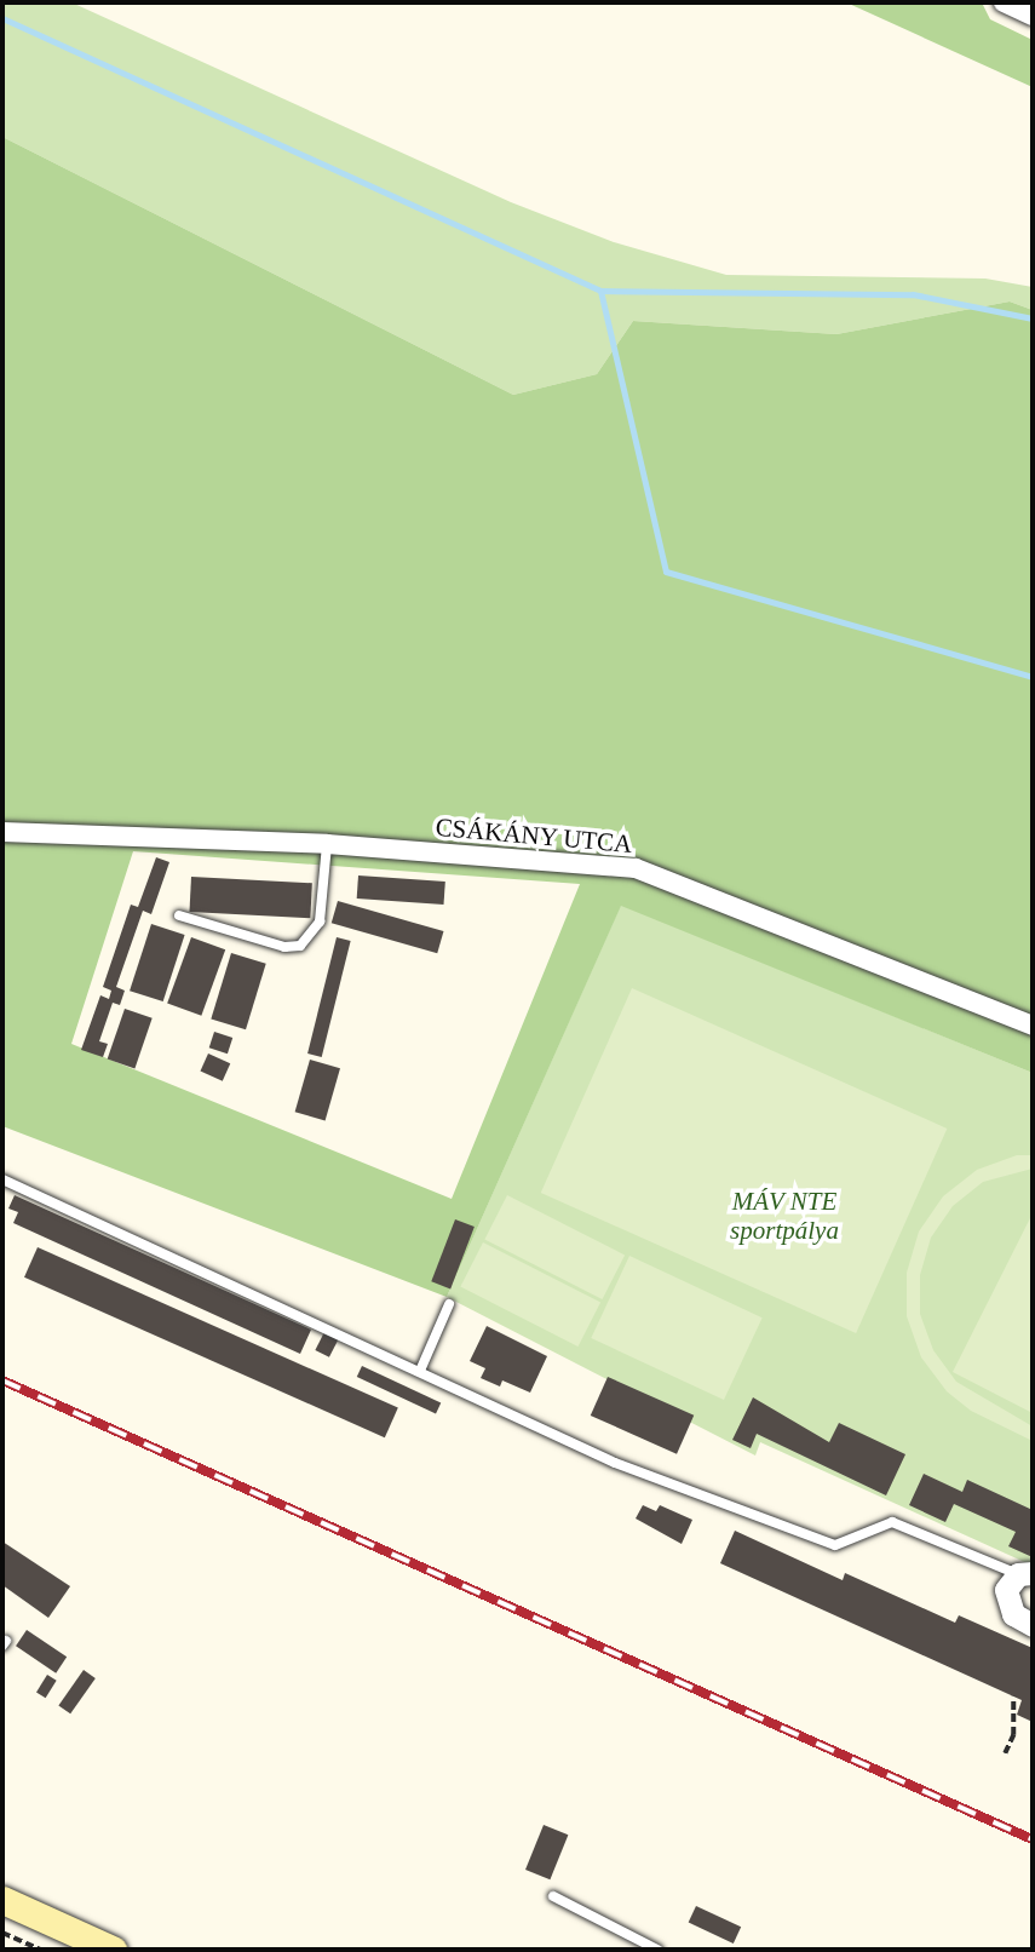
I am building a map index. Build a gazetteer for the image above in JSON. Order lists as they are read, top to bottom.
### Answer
{
  "streets": {
    "street": ["CSÁKÁNY UTCA"]
  },
  "parks": ["MÁV NTE sportpálya"]
}
